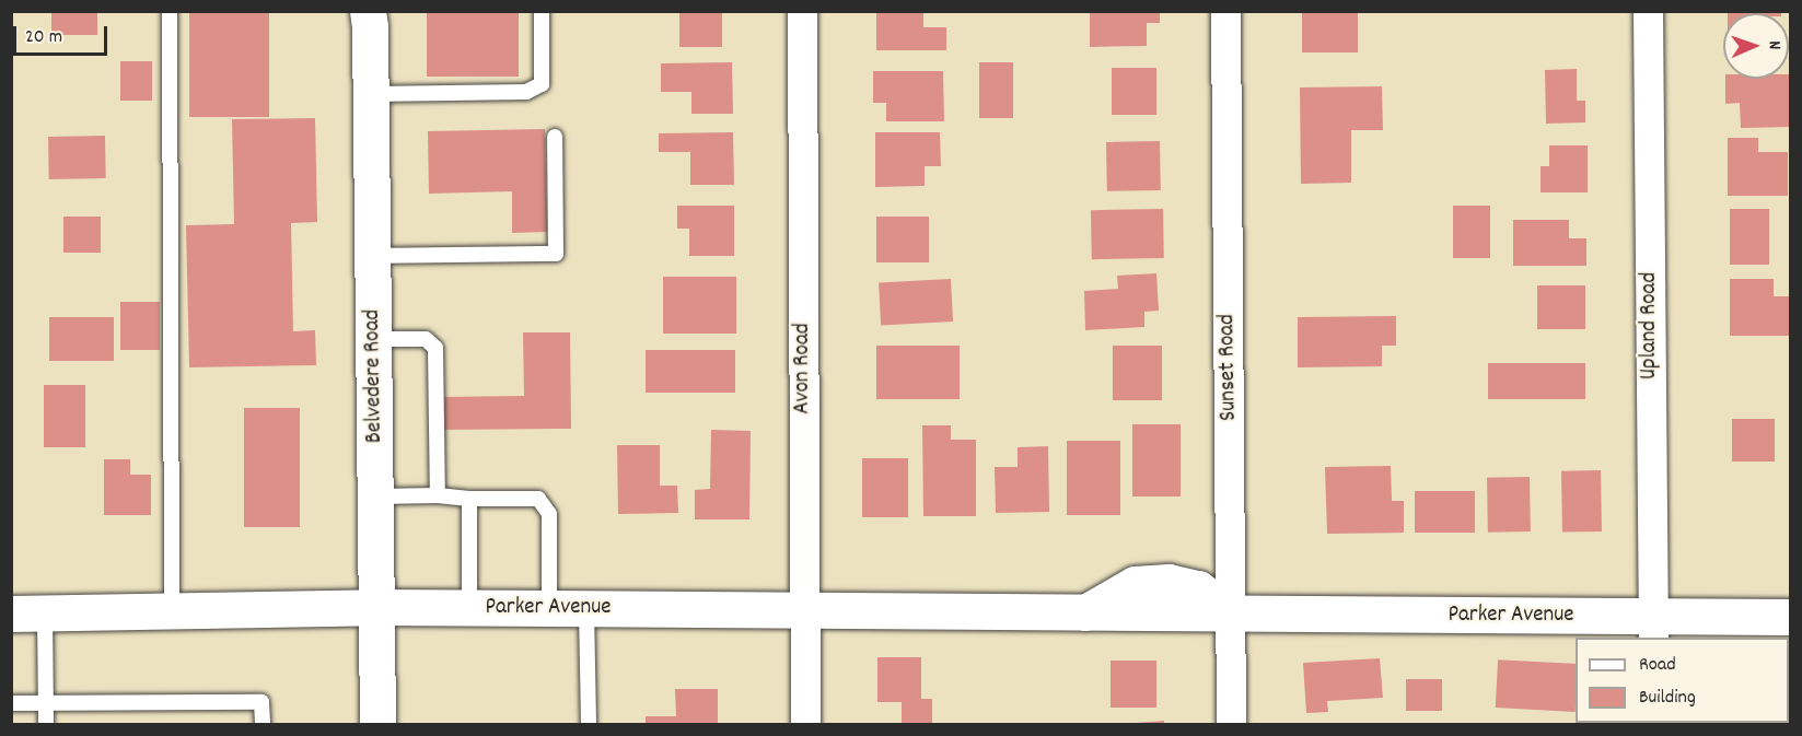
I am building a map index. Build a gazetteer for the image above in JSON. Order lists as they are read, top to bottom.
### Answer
{
  "streets": {
    "street": [
      "Upland Road",
      "Sunset Road",
      "Avon Road",
      "Belvedere Road",
      "Parker Avenue"
    ]
  },
  "crossings": [
    ["Upland Road", "Parker Avenue"],
    ["Sunset Road", "Parker Avenue"],
    ["Avon Road", "Parker Avenue"],
    ["Belvedere Road", "Parker Avenue"]
  ],
  "legend": ["Road", "Building"],
  "scale_bar": "20 m",
  "north": "right"
}
